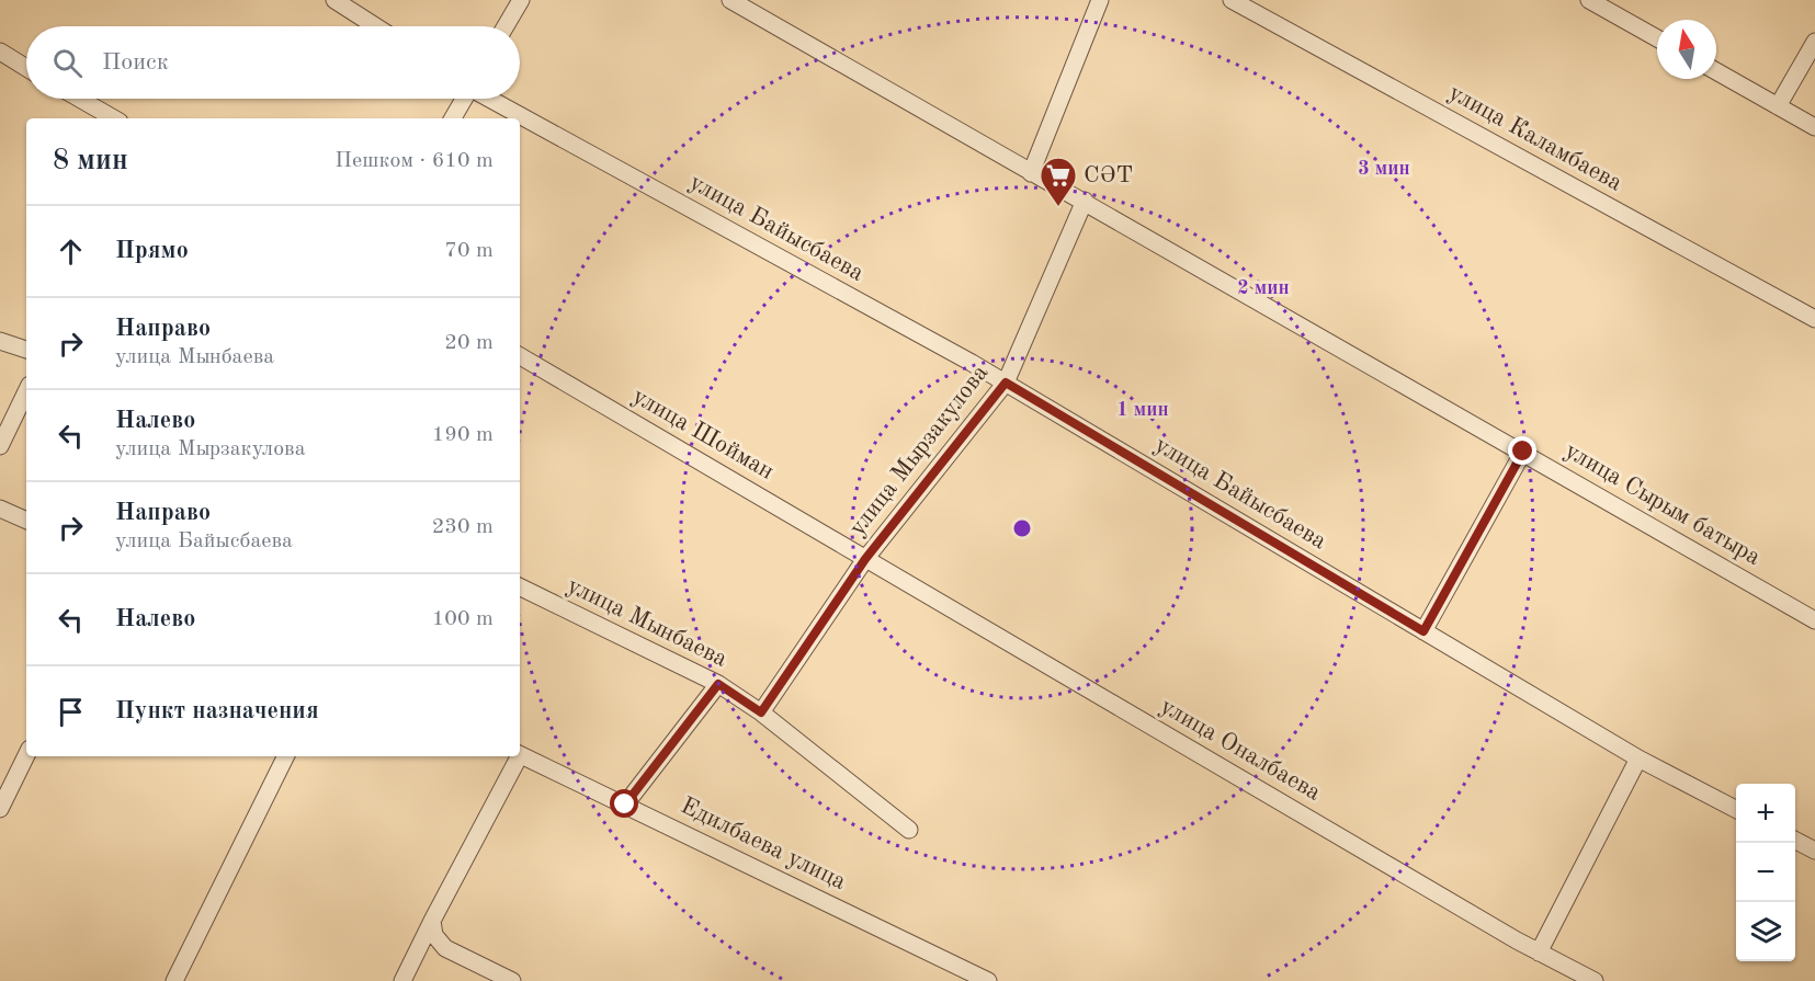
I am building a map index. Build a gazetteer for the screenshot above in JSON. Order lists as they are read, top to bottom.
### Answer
{
  "streets": {
    "street": [
      "улица Каламбаева",
      "улица Байысбаева",
      "улица Шойман",
      "улица Мырзакулова",
      "улица Сырым батыра",
      "улица Мынбаева",
      "улица Оналбаева",
      "Едилбаева улица"
    ]
  },
  "crossings": [
    ["улица Байысбаева", "улица Мырзакулова"],
    ["улица Шойман", "улица Мырзакулова"],
    ["улица Шойман", "улица Оналбаева"],
    ["улица Мырзакулова", "улица Сырым батыра"],
    ["улица Мырзакулова", "улица Мынбаева"],
    ["улица Мырзакулова", "улица Оналбаева"]
  ],
  "places": {
    "supermarket": ["СƏТ"]
  },
  "north": "top",
  "page": {
    "search": "Поиск",
    "heading": ["8 мин", "Пешком · 610 m"],
    "list": [
      ["Прямо", "70 m"],
      ["Направо", "улица Мынбаева", "20 m"],
      ["Налево", "улица Мырзакулова", "190 m"],
      ["Направо", "улица Байысбаева", "230 m"],
      ["Налево", "100 m"],
      "Пункт назначения"
    ],
    "map_buttons": ["+", "−"]
  },
  "rings": ["3 мин", "2 мин", "1 мин"]
}
